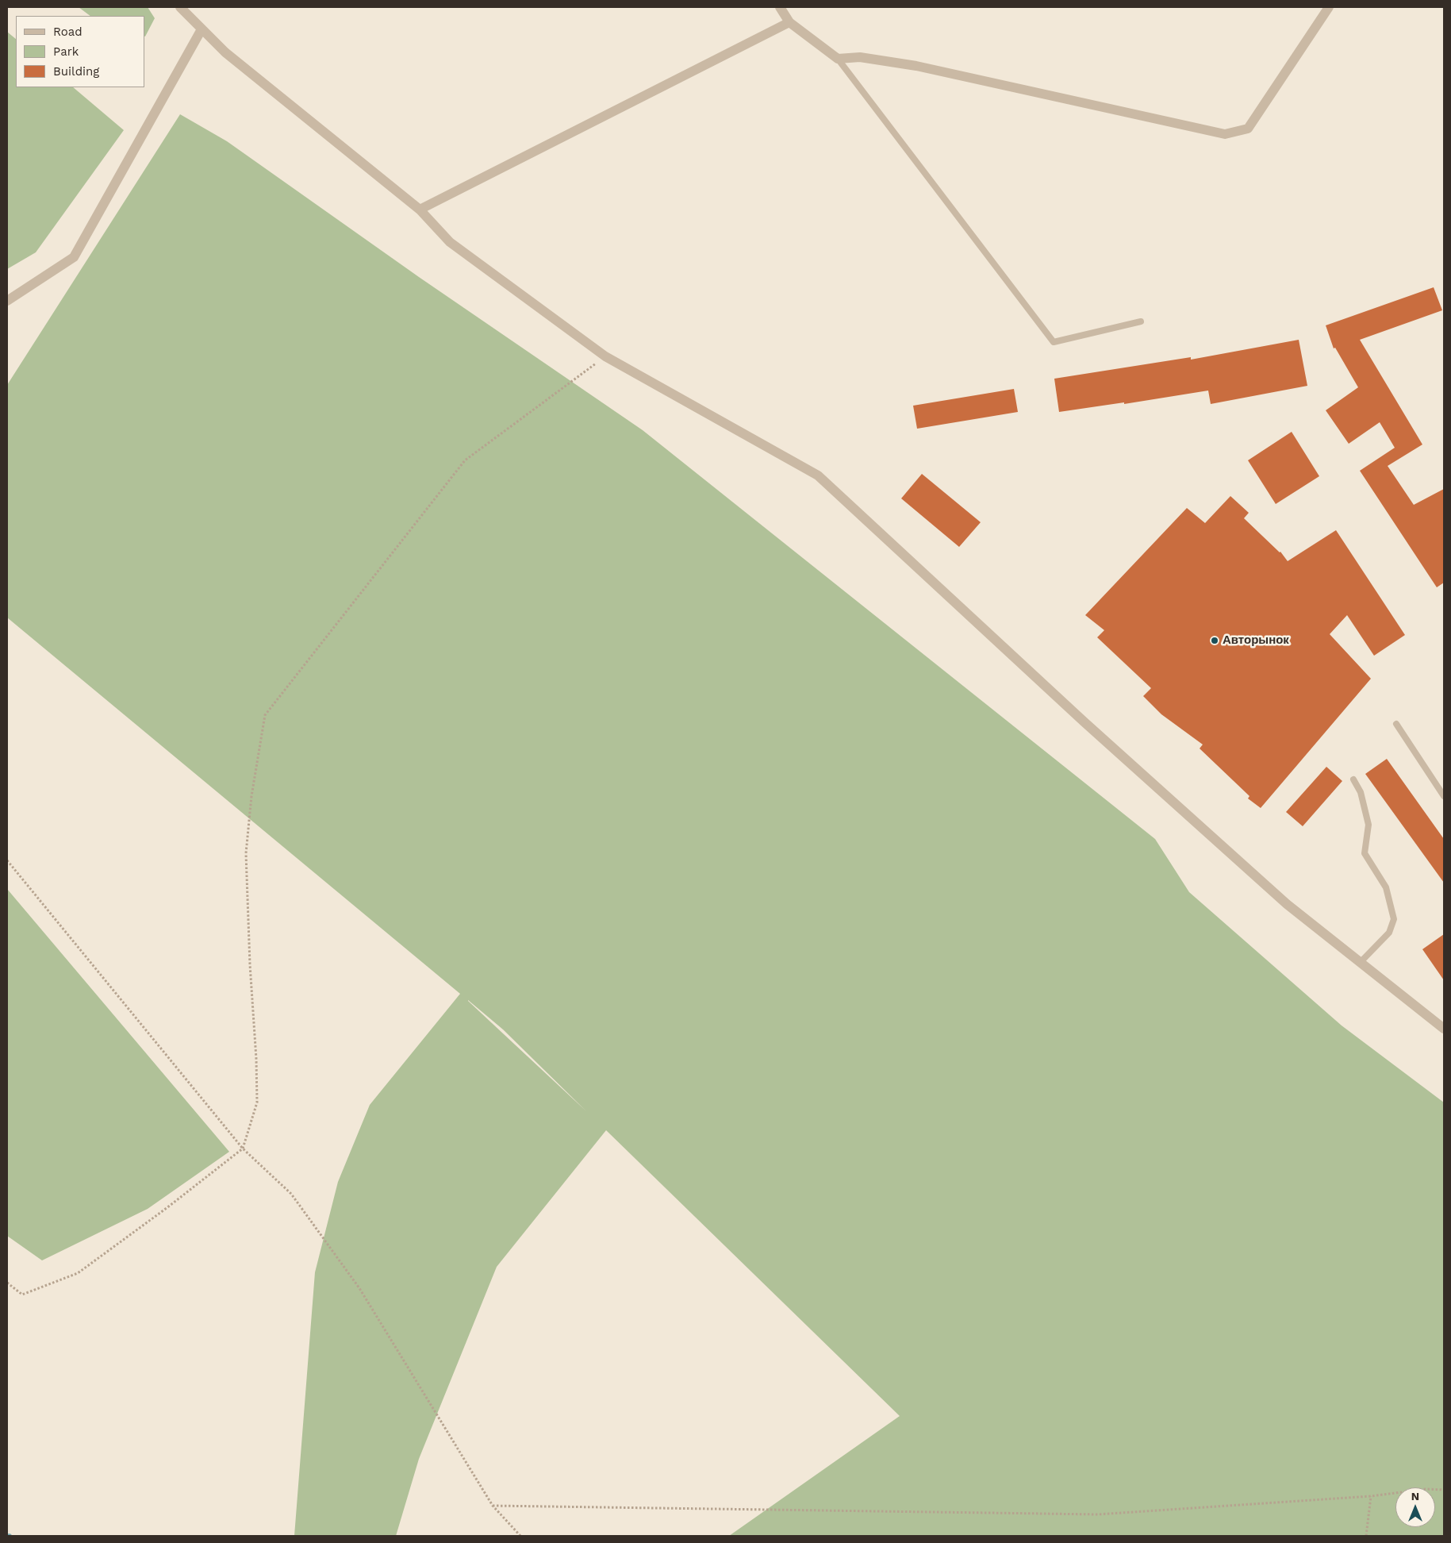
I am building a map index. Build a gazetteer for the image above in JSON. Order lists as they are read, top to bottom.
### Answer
{
  "places": ["Авторынок"],
  "legend": ["Road", "Park", "Building"],
  "north": "top"
}
